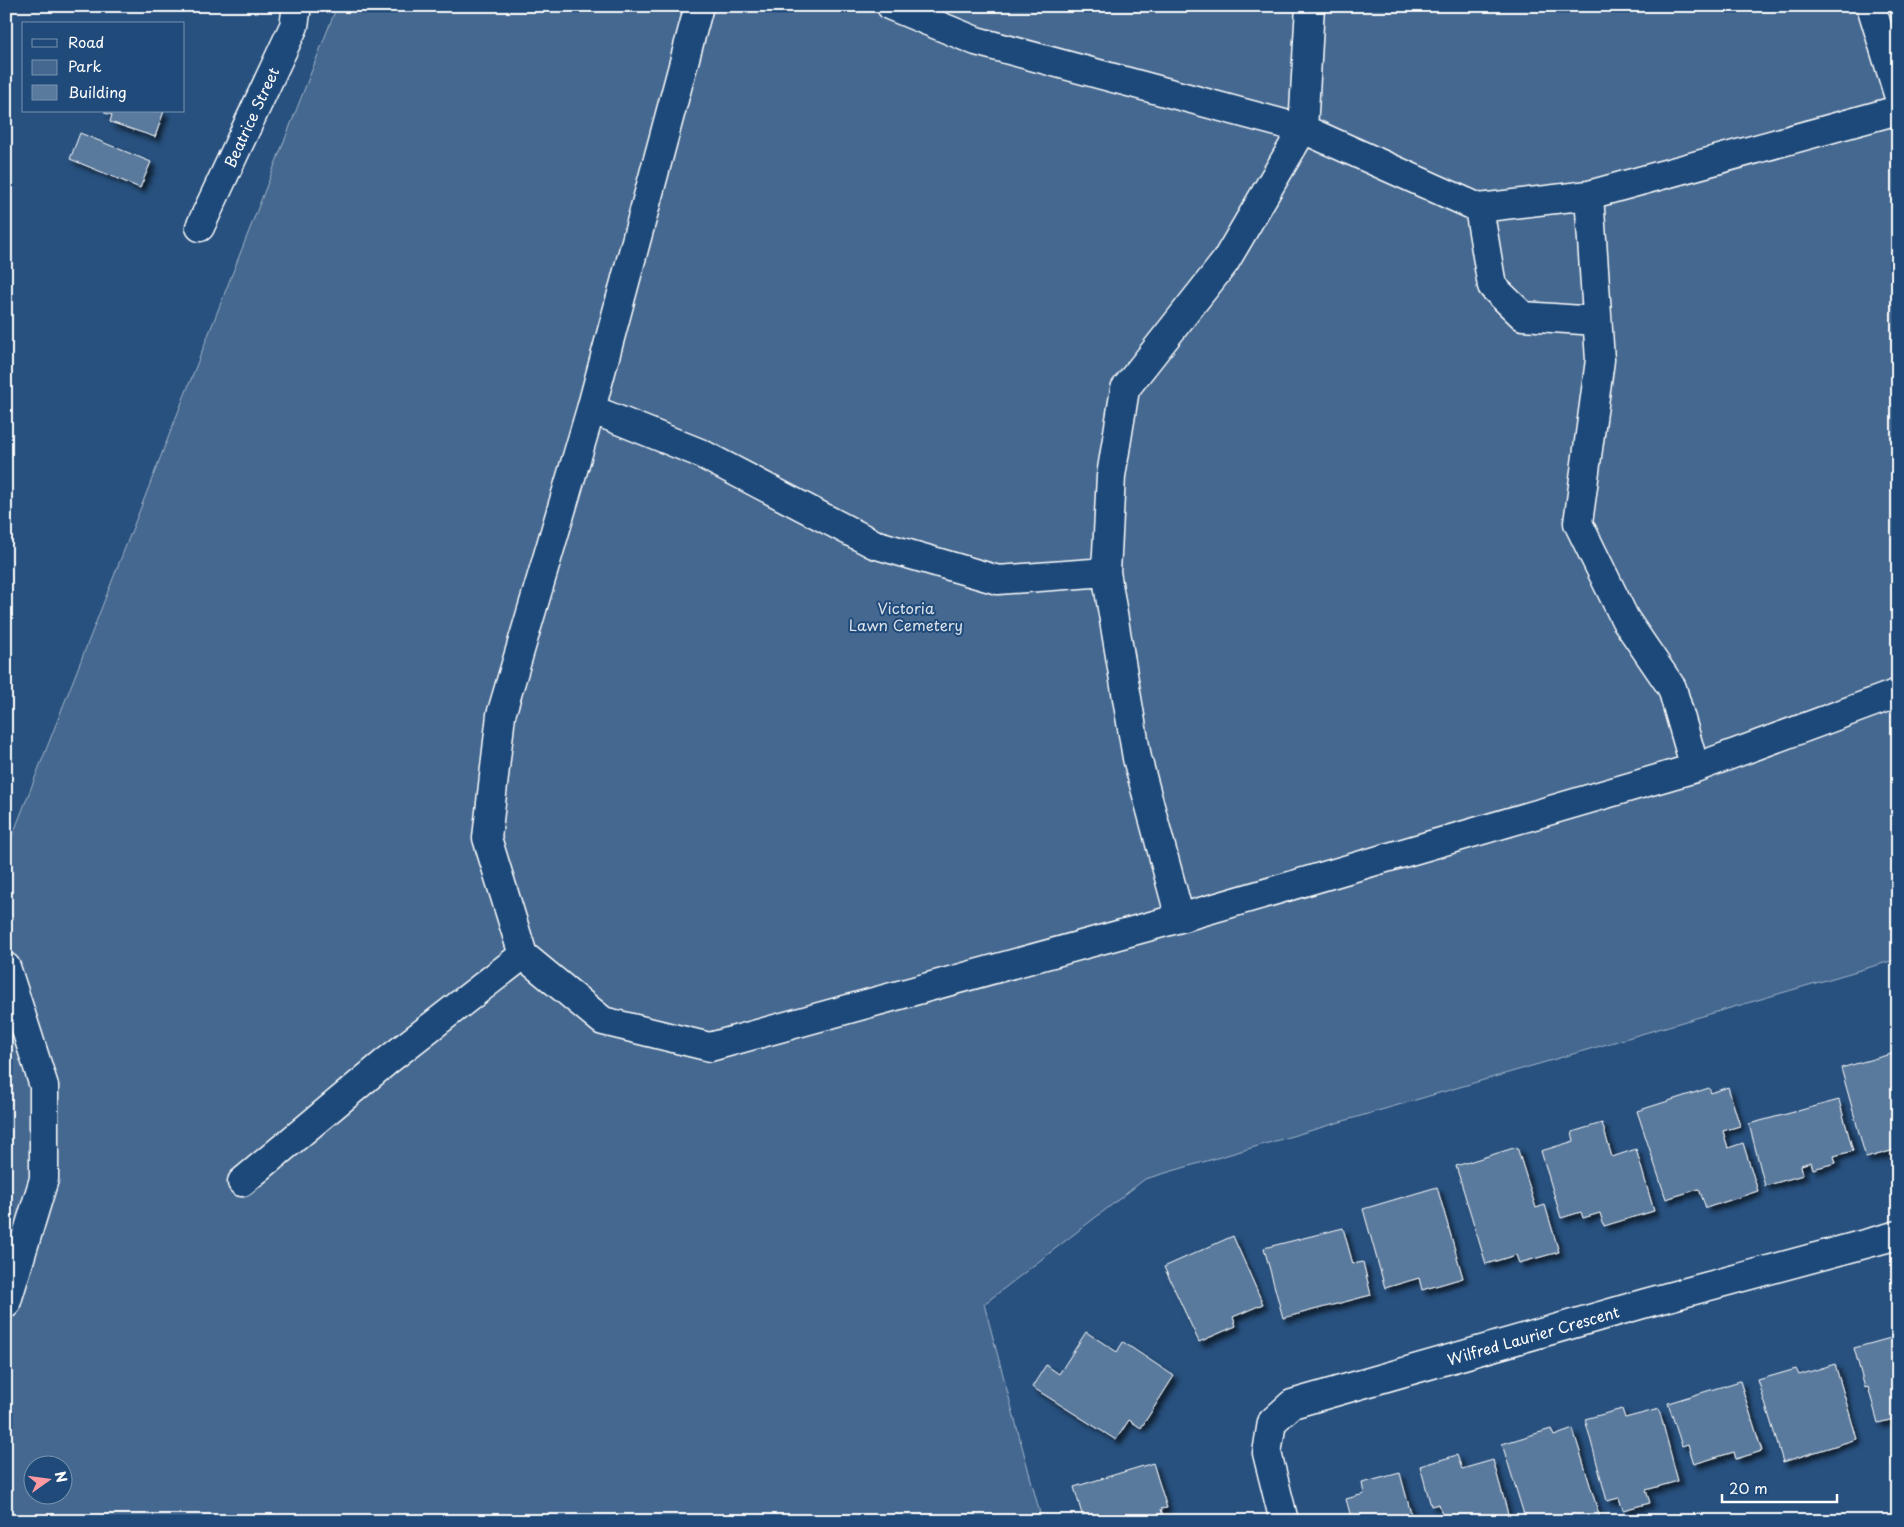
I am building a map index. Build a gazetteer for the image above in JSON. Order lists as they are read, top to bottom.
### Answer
{
  "streets": {
    "street": ["Beatrice Street", "Wilfred Laurier Crescent"]
  },
  "parks": ["Victoria Lawn Cemetery"],
  "legend": ["Road", "Park", "Building"],
  "scale_bar": "20 m",
  "north": "right"
}
